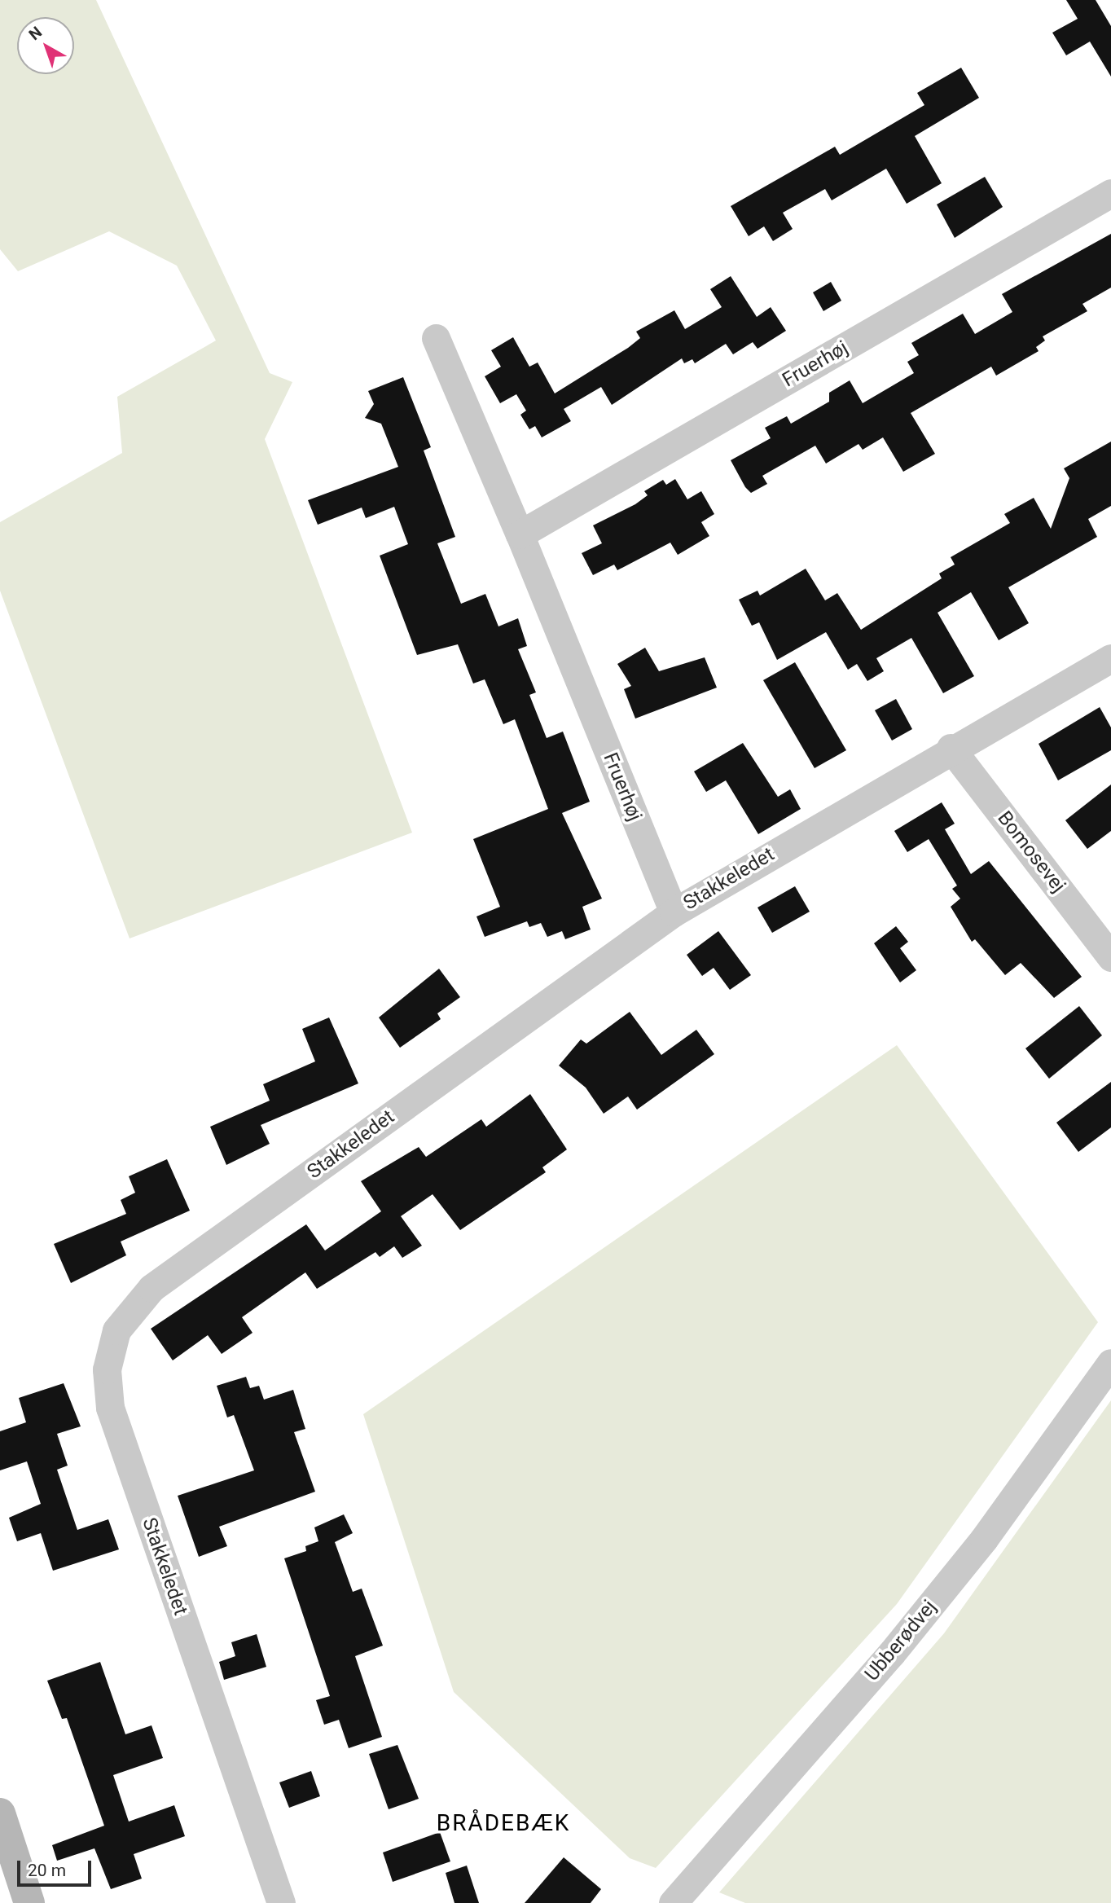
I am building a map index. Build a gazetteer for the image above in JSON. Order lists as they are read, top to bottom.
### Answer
{
  "streets": {
    "street": [
      "Fruerhøj",
      "Bomosevej",
      "Stakkeledet",
      "Ubberødvej"
    ]
  },
  "crossings": [
    ["Fruerhøj", "Stakkeledet"],
    ["Bomosevej", "Stakkeledet"]
  ],
  "districts": ["BRÅDEBÆK"],
  "scale_bar": "20 m",
  "north": "top left"
}
